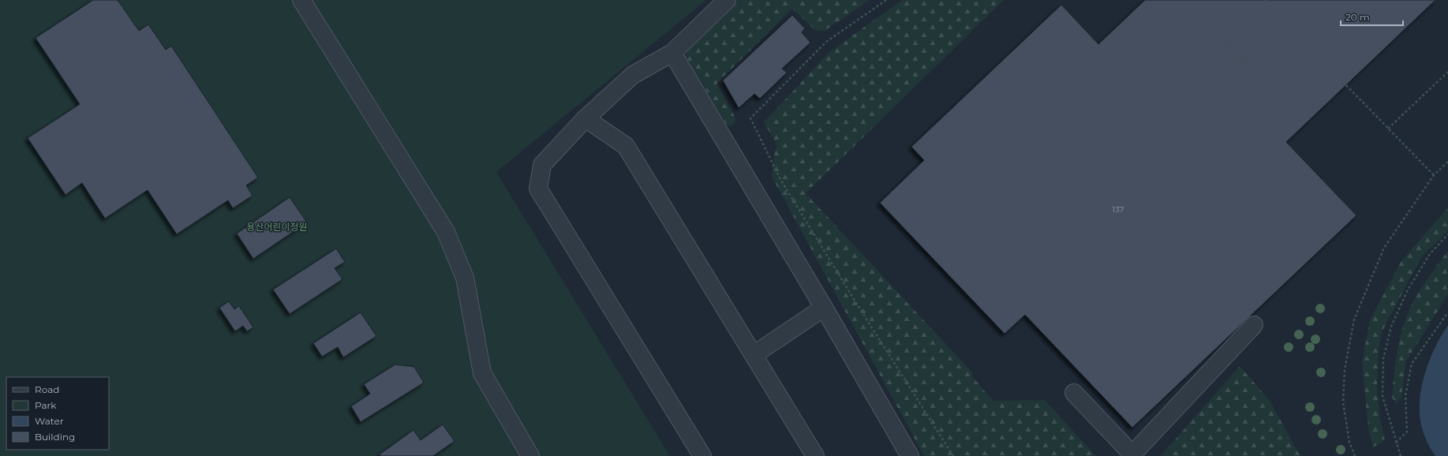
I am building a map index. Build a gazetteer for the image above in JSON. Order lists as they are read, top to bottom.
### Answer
{
  "parks": ["용산어린이정원"],
  "house_numbers": ["137"],
  "legend": [
    "Road",
    "Park",
    "Water",
    "Building"
  ],
  "scale_bar": "20 m"
}
